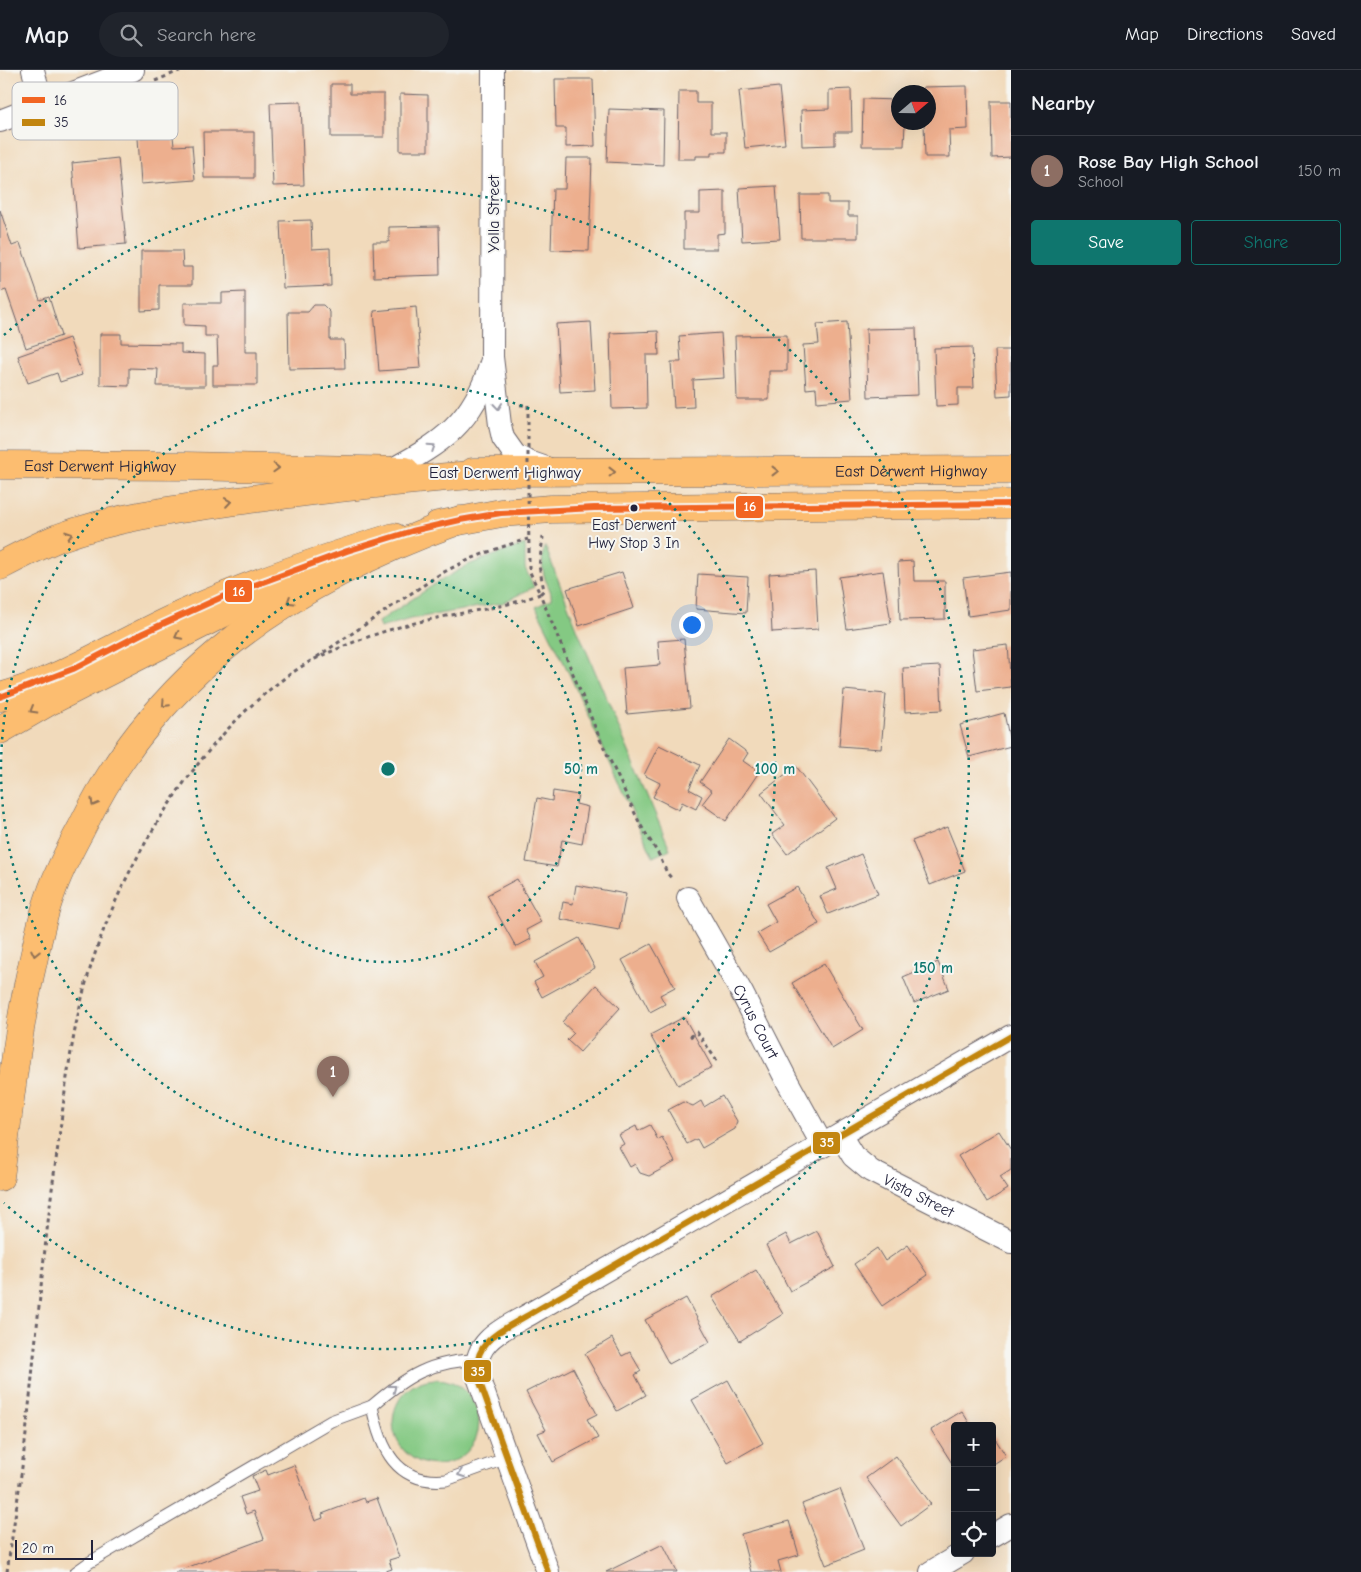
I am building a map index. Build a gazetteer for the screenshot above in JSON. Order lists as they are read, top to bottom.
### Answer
{
  "streets": {
    "main road": ["East Derwent Highway"],
    "street": ["Yolla Street", "Cyrus Court", "Vista Street"]
  },
  "crossings": [
    ["Yolla Street", "East Derwent Highway"],
    ["Cyrus Court", "Vista Street"]
  ],
  "places": ["East Derwent Hwy Stop 3 In"],
  "lines": ["transit line 16", "transit line 35"],
  "legend": ["16", "35"],
  "scale_bar": "20 m",
  "north": "right",
  "page": {
    "header": "Map",
    "search": "Search here",
    "nav": ["Map", "Directions", "Saved"],
    "heading": "Nearby",
    "list": [
      {
        "mark": "1",
        "name": "Rose Bay High School",
        "note": "School",
        "value": "150 m"
      }
    ],
    "buttons": ["Save", "Share"],
    "pins": "1",
    "map_buttons": ["+", "−"],
    "scale": "20 m"
  },
  "rings": ["50 m", "100 m", "150 m"]
}
